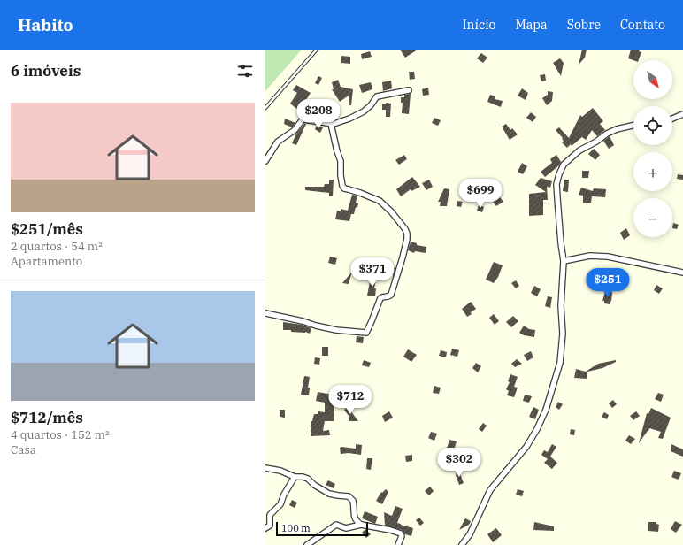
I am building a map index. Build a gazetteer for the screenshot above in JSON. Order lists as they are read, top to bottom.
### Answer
{
  "scale_bar": "100 m",
  "north": "bottom right",
  "page": {
    "header": "Habito",
    "nav": [
      "Início",
      "Mapa",
      "Sobre",
      "Contato"
    ],
    "heading": "6 imóveis",
    "map_buttons": ["+", "−"],
    "list": [
      {
        "name": "$251/mês",
        "note": "2 quartos · 54 m² · Apartamento"
      },
      {
        "name": "$712/mês",
        "note": "4 quartos · 152 m² · Casa"
      }
    ],
    "price": [
      "$208",
      "$699",
      "$371",
      "$251",
      "$712",
      "$302"
    ],
    "scale": "100 m"
  }
}
